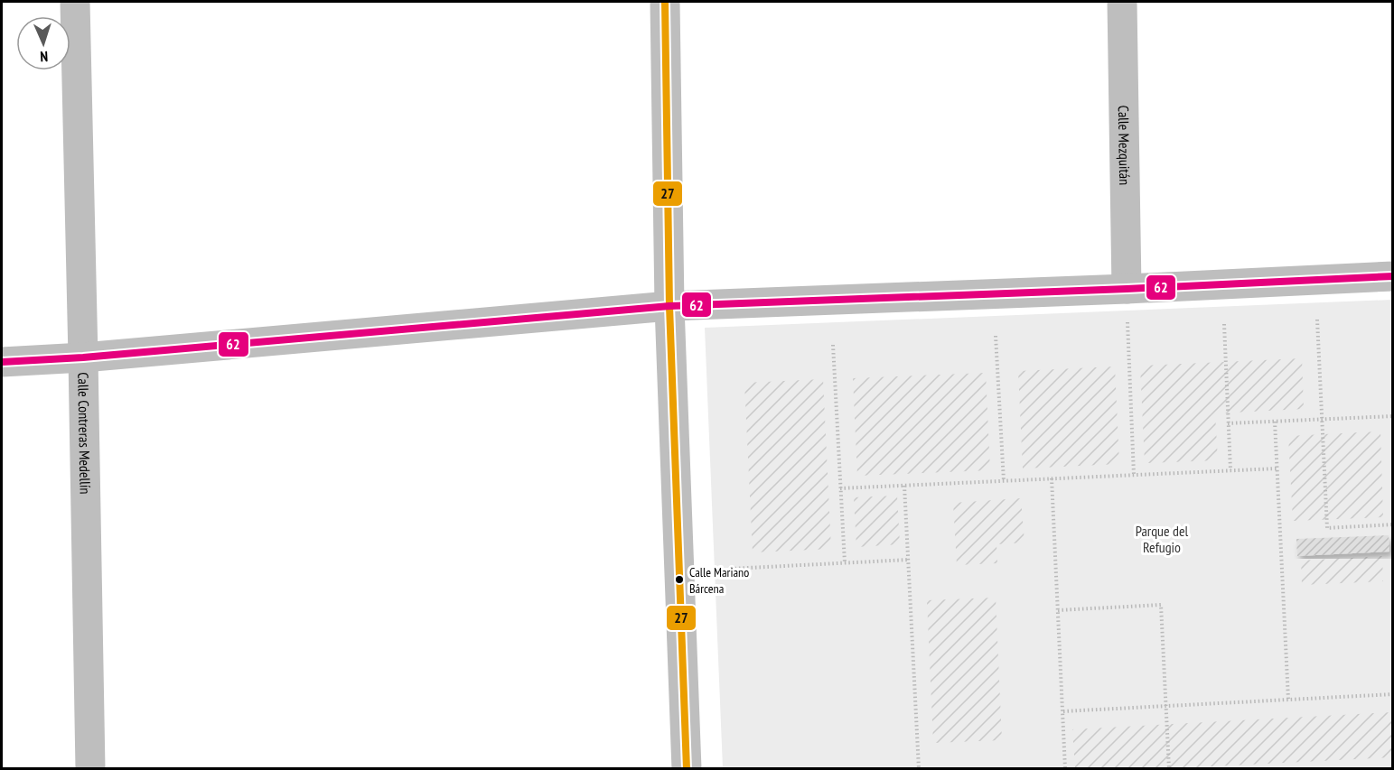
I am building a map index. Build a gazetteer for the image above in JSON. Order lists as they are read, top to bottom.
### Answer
{
  "streets": {
    "street": ["Calle Mezquitán", "Calle Contreras Medellín"]
  },
  "parks": ["Parque del Refugio"],
  "places": ["Calle Mariano Bárcena"],
  "lines": ["transit line 27", "transit line 62"],
  "north": "bottom"
}
